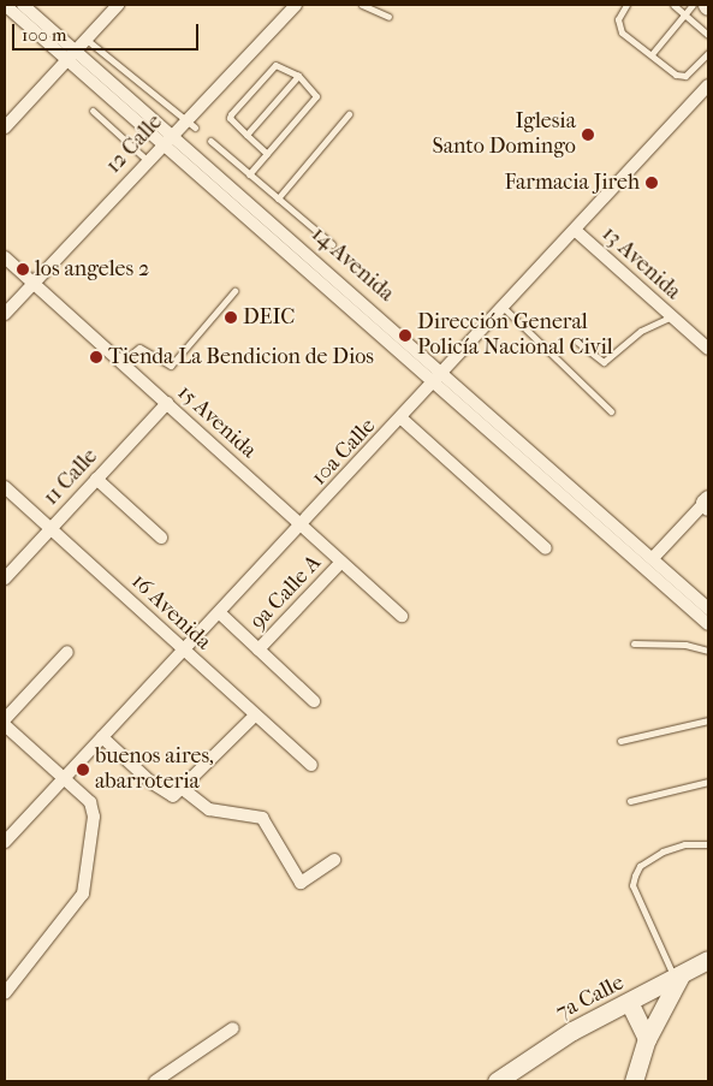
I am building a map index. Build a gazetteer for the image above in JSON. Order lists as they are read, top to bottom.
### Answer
{
  "streets": {
    "main road": ["7a Calle"],
    "street": [
      "12 Calle",
      "13 Avenida",
      "14 Avenida",
      "15 Avenida",
      "10a Calle",
      "11 Calle",
      "9a Calle A",
      "16 Avenida"
    ]
  },
  "crossings": [
    ["12 Calle", "14 Avenida"],
    ["12 Calle", "15 Avenida"],
    ["13 Avenida", "10a Calle"],
    ["14 Avenida", "10a Calle"],
    ["15 Avenida", "10a Calle"],
    ["15 Avenida", "11 Calle"],
    ["15 Avenida", "9a Calle A"],
    ["10a Calle", "16 Avenida"],
    ["11 Calle", "16 Avenida"]
  ],
  "places": [
    "Iglesia Santo Domingo",
    "Farmacia Jireh",
    "los angeles 2",
    "DEIC",
    "Dirección General Policía Nacional Civil",
    "Tienda La Bendicion de Dios",
    "buenos aires, abarroteria"
  ],
  "scale_bar": "100 m"
}
